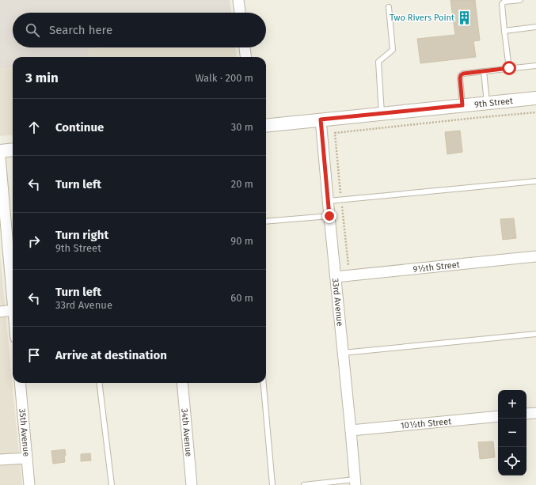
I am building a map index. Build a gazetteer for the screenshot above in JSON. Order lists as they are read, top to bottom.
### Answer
{
  "streets": {
    "street": [
      "9th Street",
      "9½th Street",
      "33rd Avenue",
      "10½th Street",
      "34th Avenue",
      "35th Avenue"
    ]
  },
  "crossings": [
    ["9th Street", "33rd Avenue"],
    ["9½th Street", "33rd Avenue"],
    ["33rd Avenue", "10½th Street"]
  ],
  "places": {
    "building": ["Two Rivers Point"]
  },
  "page": {
    "search": "Search here",
    "heading": ["3 min", "Walk · 200 m"],
    "list": [
      ["Continue", "30 m"],
      ["Turn left", "20 m"],
      ["Turn right", "9th Street", "90 m"],
      ["Turn left", "33rd Avenue", "60 m"],
      "Arrive at destination"
    ],
    "map_buttons": ["+", "−"]
  }
}
